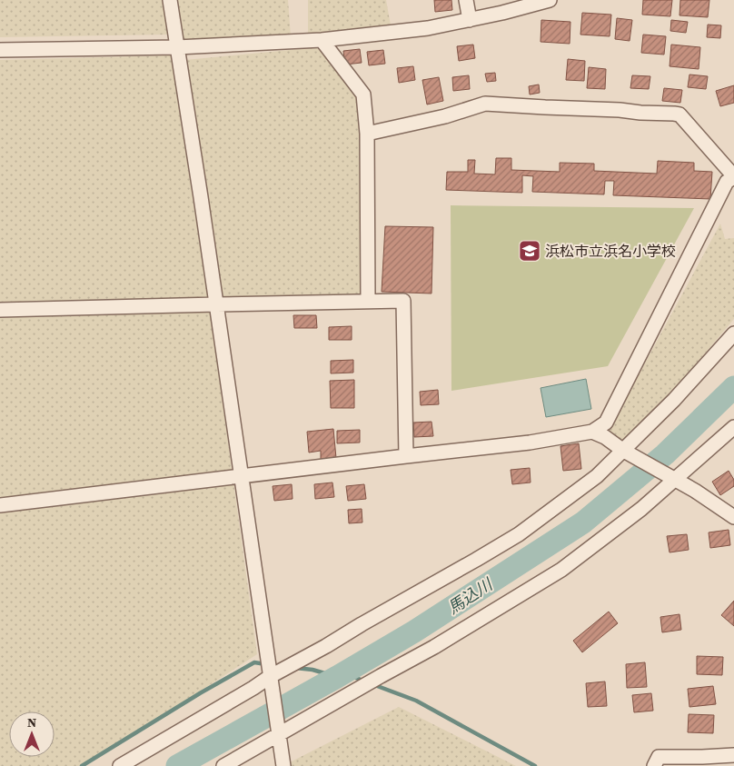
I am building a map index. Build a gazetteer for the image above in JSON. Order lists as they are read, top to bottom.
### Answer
{
  "water": ["馬込川"],
  "places": {
    "school or university": ["浜松市立浜名小学校"]
  },
  "north": "top"
}
